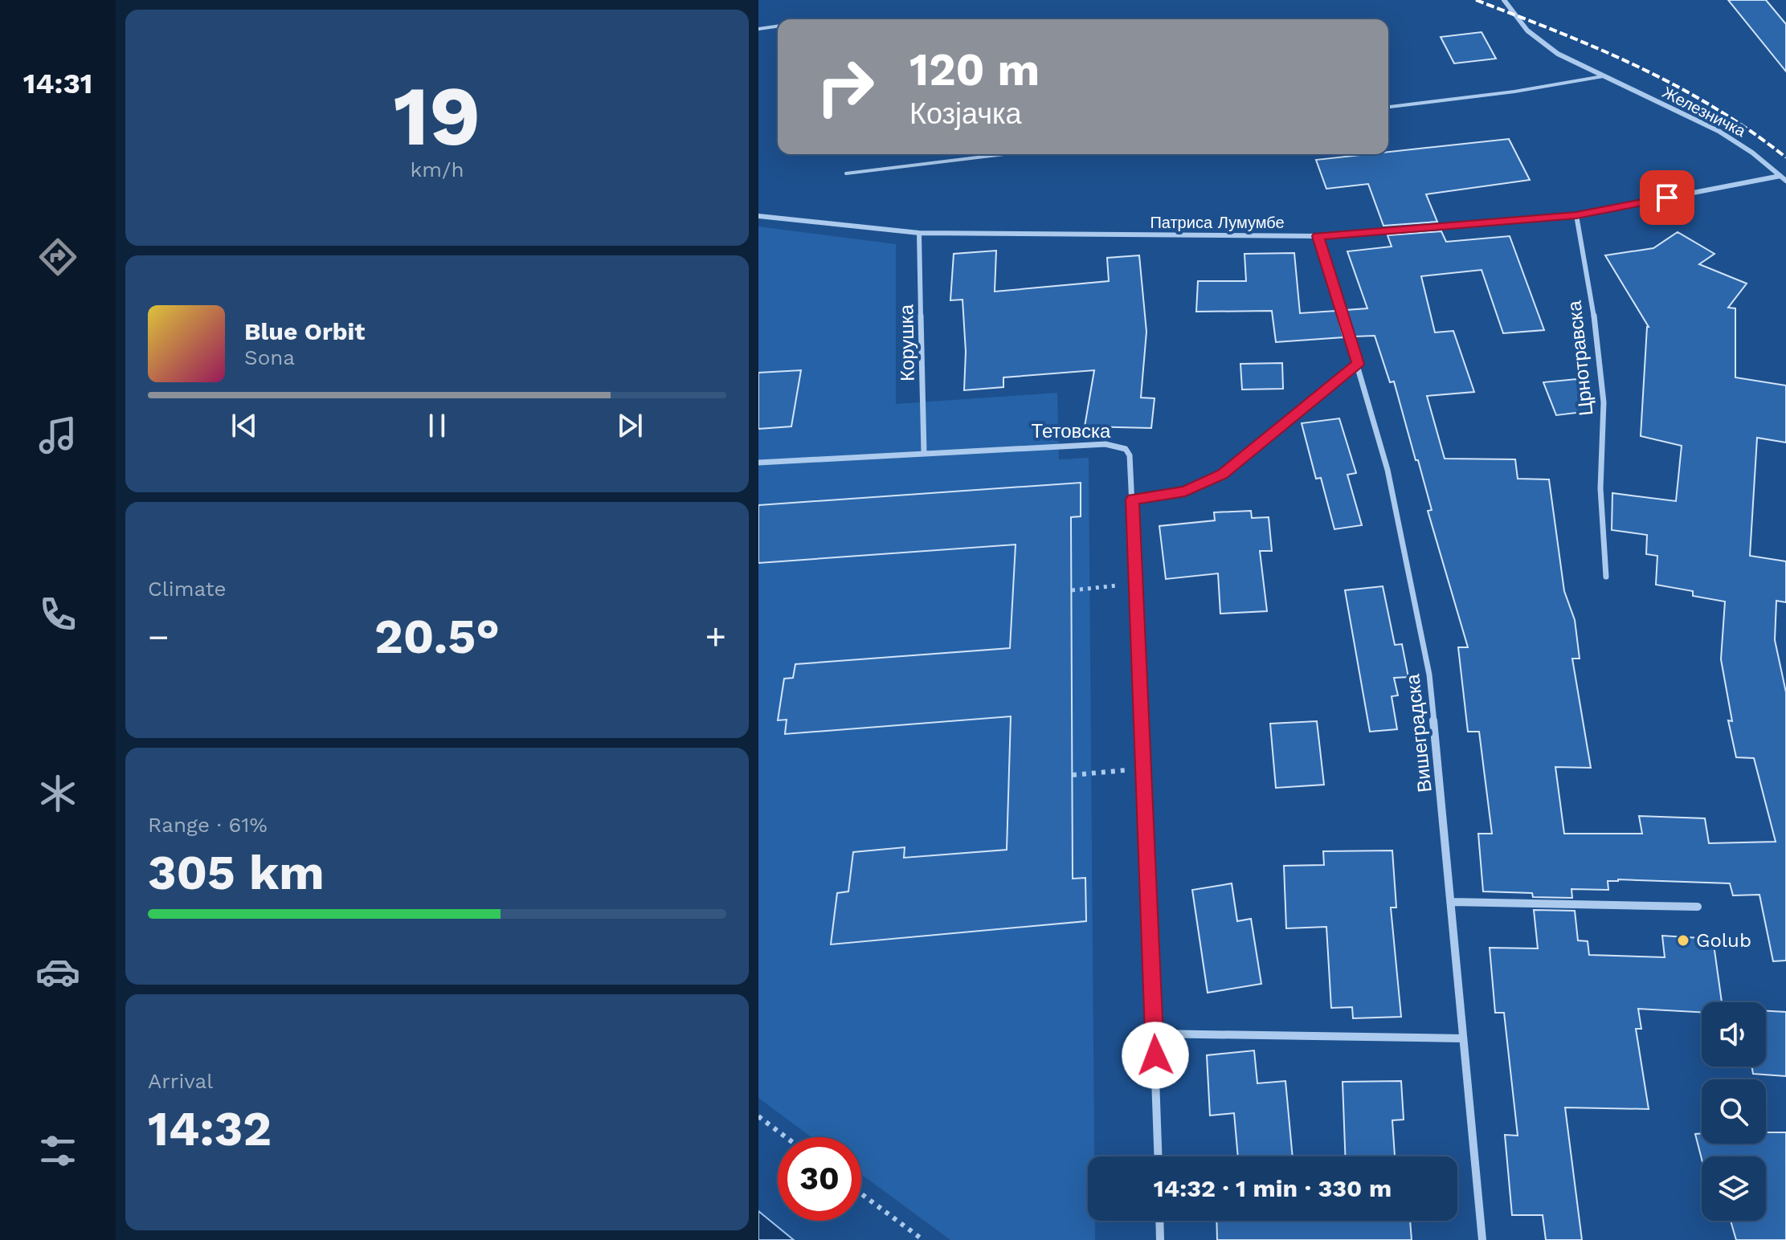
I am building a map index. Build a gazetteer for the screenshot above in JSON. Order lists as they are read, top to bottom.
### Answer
{
  "streets": {
    "street": [
      "Железничка",
      "Патриса Лумумбе",
      "Корушка",
      "Црнотравска",
      "Тетовска",
      "Вишеградска"
    ]
  },
  "crossings": [
    ["Железничка", "Патриса Лумумбе"],
    ["Патриса Лумумбе", "Корушка"],
    ["Патриса Лумумбе", "Црнотравска"],
    ["Патриса Лумумбе", "Вишеградска"],
    ["Корушка", "Тетовска"]
  ],
  "places": ["Golub"],
  "page": {
    "tabs": "14:31",
    "tile": [
      ["19", "km/h"],
      "Climate",
      ["Range · 61%", "305 km"],
      ["Arrival", "14:32"]
    ],
    "turn": ["120 m", "Козјачка"],
    "song": ["Blue Orbit", "Sona"],
    "heat": ["−", "20.5°", "+"],
    "limit": "30",
    "trip": "14:32 · 1 min · 330 m"
  }
}
